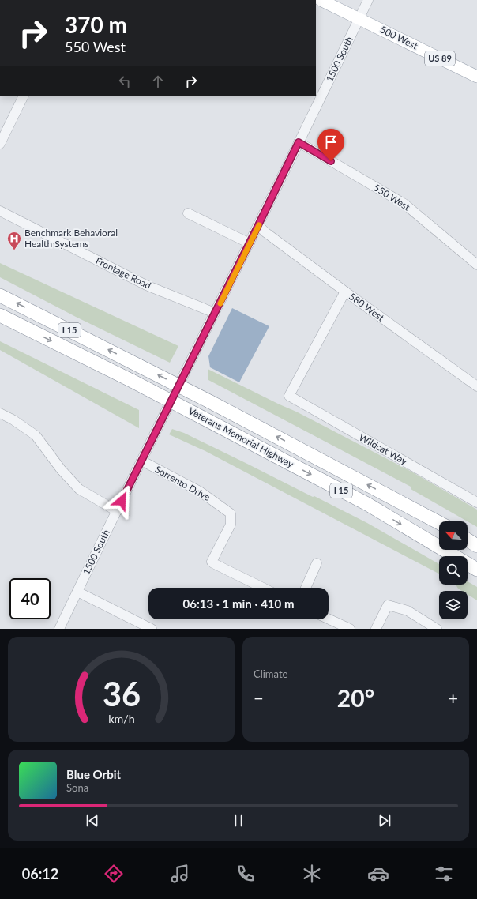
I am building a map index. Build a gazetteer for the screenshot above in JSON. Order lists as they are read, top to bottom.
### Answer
{
  "streets": {
    "highway": ["I 15", "Veterans Memorial Highway"],
    "main road": ["500 West", "US 89"],
    "street": [
      "1500 South",
      "550 West",
      "Frontage Road",
      "580 West",
      "Wildcat Way",
      "Sorrento Drive"
    ]
  },
  "crossings": [
    ["500 West", "1500 South"],
    ["1500 South", "550 West"],
    ["1500 South", "Frontage Road"],
    ["1500 South", "580 West"],
    ["1500 South", "Sorrento Drive"],
    ["580 West", "Wildcat Way"]
  ],
  "places": {
    "hospital": ["Benchmark Behavioral Health Systems"]
  },
  "north": "top left",
  "page": {
    "turn": ["370 m", "550 West"],
    "limit": "40",
    "trip": "06:13 · 1 min · 410 m",
    "tile": "Climate",
    "heat": ["−", "20°", "+"],
    "song": ["Blue Orbit", "Sona"],
    "tabs": "06:12",
    "gauge": ["36", "km/h"]
  }
}
